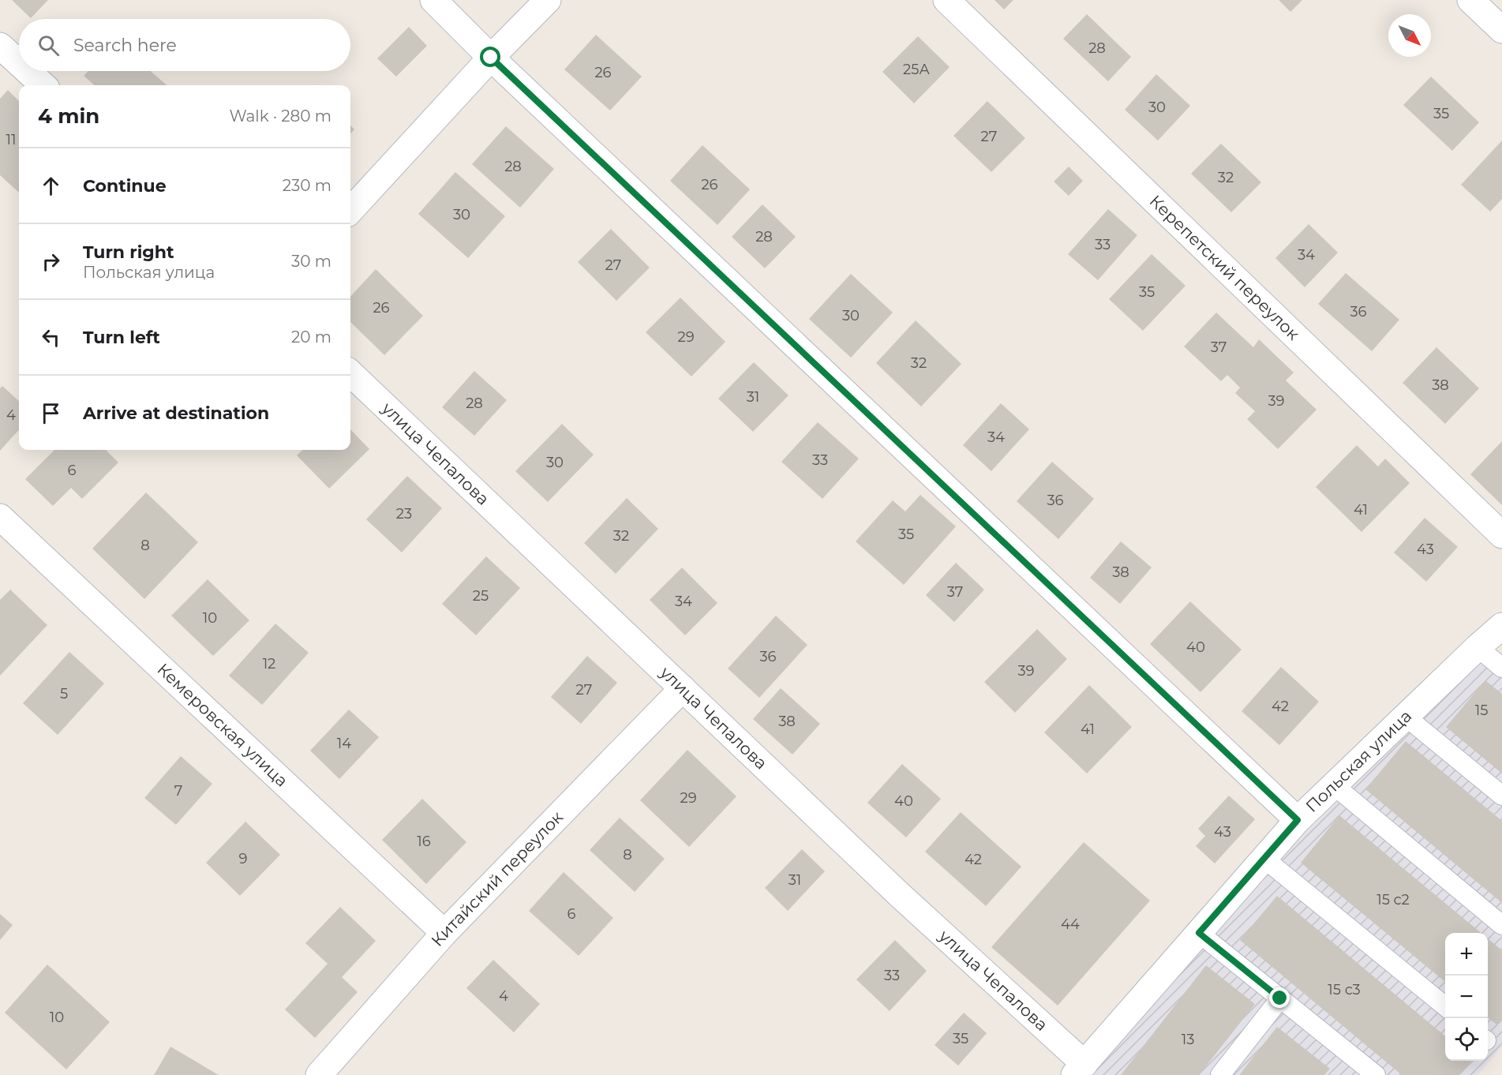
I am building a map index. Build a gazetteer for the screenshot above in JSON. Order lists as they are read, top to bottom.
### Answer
{
  "streets": {
    "street": [
      "Керепетский переулок",
      "улица Чепалова",
      "Кемеровская улица",
      "Польская улица",
      "Китайский переулок"
    ]
  },
  "crossings": [
    ["улица Чепалова", "Польская улица"],
    ["улица Чепалова", "Китайский переулок"],
    ["Кемеровская улица", "Китайский переулок"]
  ],
  "house_numbers": [
    "28",
    "25А",
    "26",
    "30",
    "35",
    "27",
    "11",
    "28",
    "32",
    "26",
    "30",
    "28",
    "33",
    "34",
    "27",
    "35",
    "26",
    "36",
    "30",
    "29",
    "37",
    "32",
    "38",
    "31",
    "39",
    "28",
    "4",
    "34",
    "33",
    "30",
    "6",
    "36",
    "41",
    "23",
    "35",
    "32",
    "8",
    "43",
    "38",
    "37",
    "25",
    "34",
    "10",
    "40",
    "36",
    "12",
    "39",
    "27",
    "5",
    "42",
    "15",
    "38",
    "41",
    "14",
    "7",
    "29",
    "40",
    "43",
    "16",
    "8",
    "9",
    "42",
    "31",
    "15 с2",
    "6",
    "44",
    "33",
    "15 с3",
    "4",
    "10",
    "35",
    "13"
  ],
  "north": "bottom right",
  "page": {
    "search": "Search here",
    "heading": ["4 min", "Walk · 280 m"],
    "list": [
      ["Continue", "230 m"],
      ["Turn right", "Польская улица", "30 m"],
      ["Turn left", "20 m"],
      "Arrive at destination"
    ],
    "map_buttons": ["+", "−"]
  }
}
